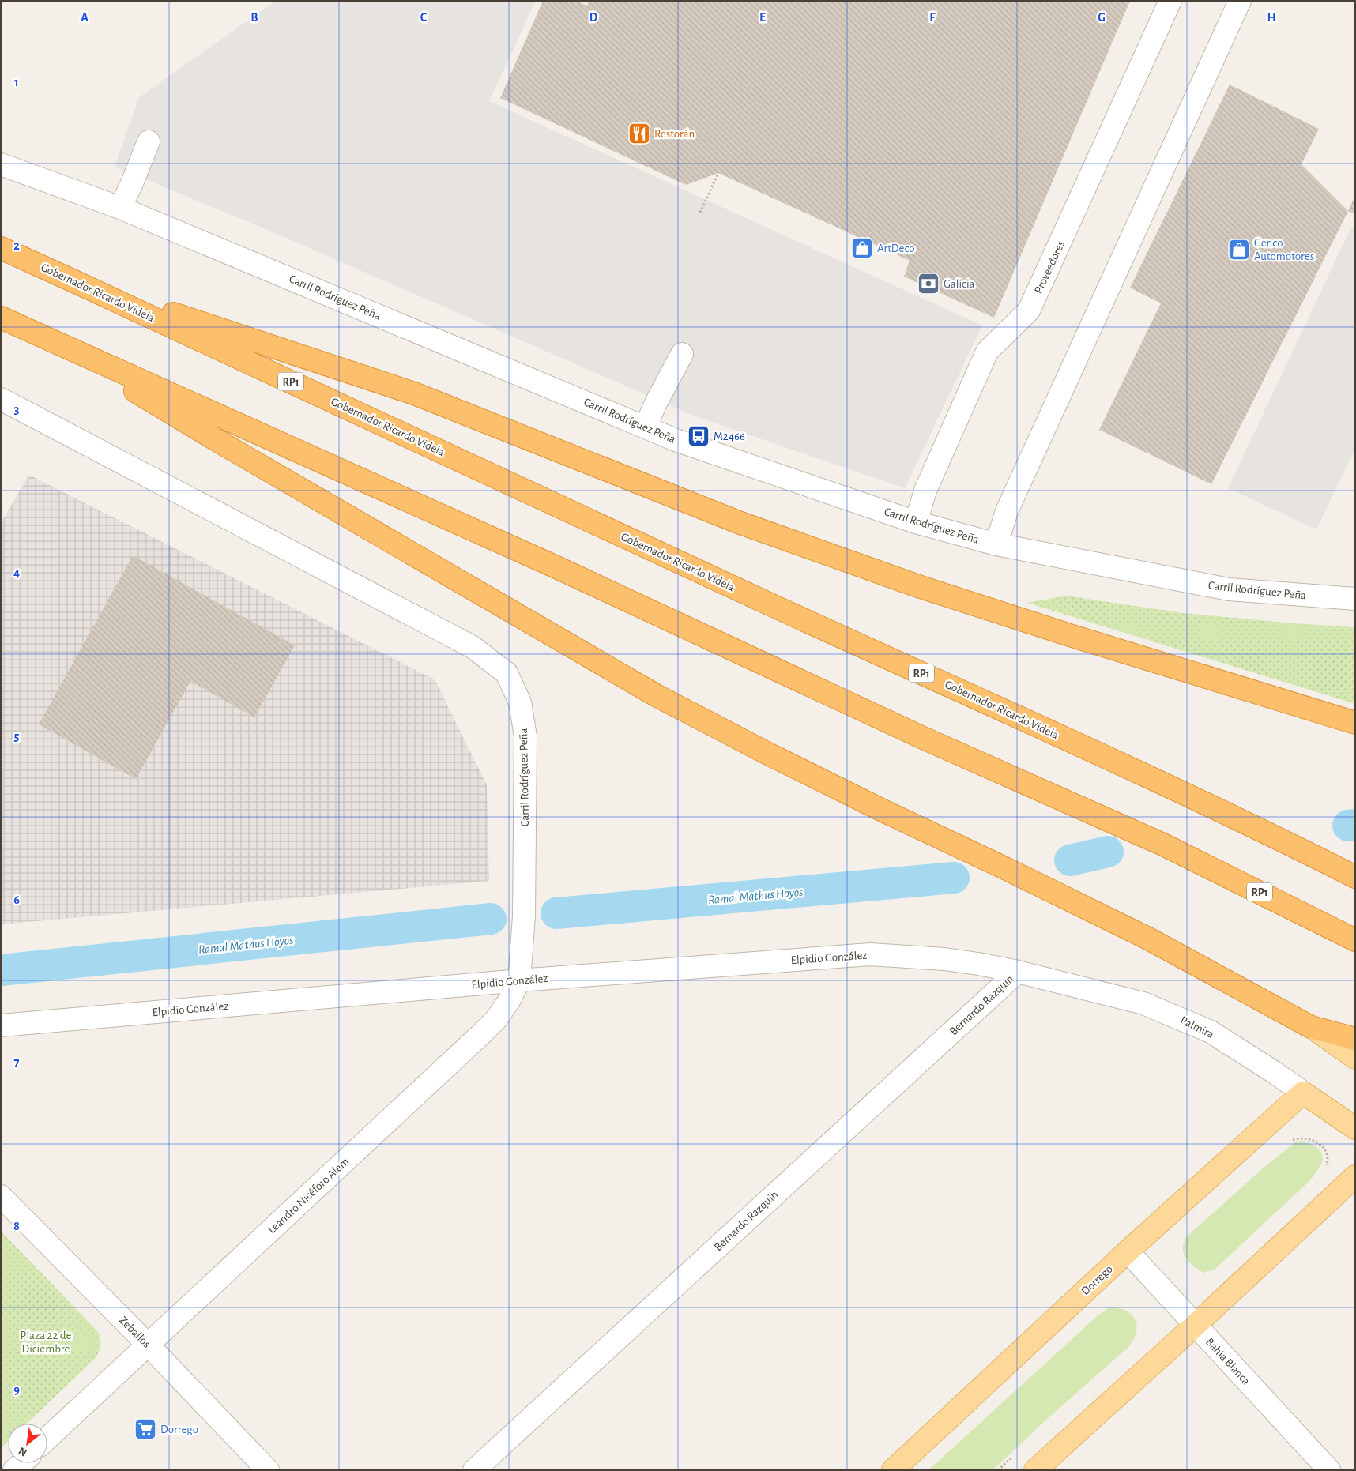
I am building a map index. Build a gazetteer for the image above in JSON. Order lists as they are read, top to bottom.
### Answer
{
  "streets": {
    "highway": ["Gobernador Ricardo Videla", "RP1"],
    "main road": ["Palmira", "Dorrego"],
    "street": [
      "Proveedores",
      "Carril Rodríguez Peña",
      "Elpidio González",
      "Bernardo Razquin",
      "Leandro Nicéforo Alem",
      "Zeballos",
      "Bahía Blanca"
    ]
  },
  "crossings": [
    ["Proveedores", "Carril Rodríguez Peña"],
    ["Carril Rodríguez Peña", "Leandro Nicéforo Alem"],
    ["Elpidio González", "Bernardo Razquin"],
    ["Elpidio González", "Palmira"],
    ["Elpidio González", "Leandro Nicéforo Alem"],
    ["Bernardo Razquin", "Palmira"],
    ["Palmira", "Dorrego"],
    ["Leandro Nicéforo Alem", "Zeballos"],
    ["Dorrego", "Bahía Blanca"]
  ],
  "water": ["Ramal Mathus Hoyos"],
  "parks": ["Plaza 22 de Diciembre"],
  "places": {
    "restaurant": ["Restorán"],
    "shop": ["ArtDeco", "Genco Automotores"],
    "bank": ["Galicia"],
    "bus stop": ["M2466"],
    "supermarket": ["Dorrego"]
  },
  "north": "bottom left",
  "grid": {
    "columns": [
      "A",
      "B",
      "C",
      "D",
      "E",
      "F",
      "G",
      "H"
    ],
    "rows": [
      "1",
      "2",
      "3",
      "4",
      "5",
      "6",
      "7",
      "8",
      "9"
    ]
  }
}
